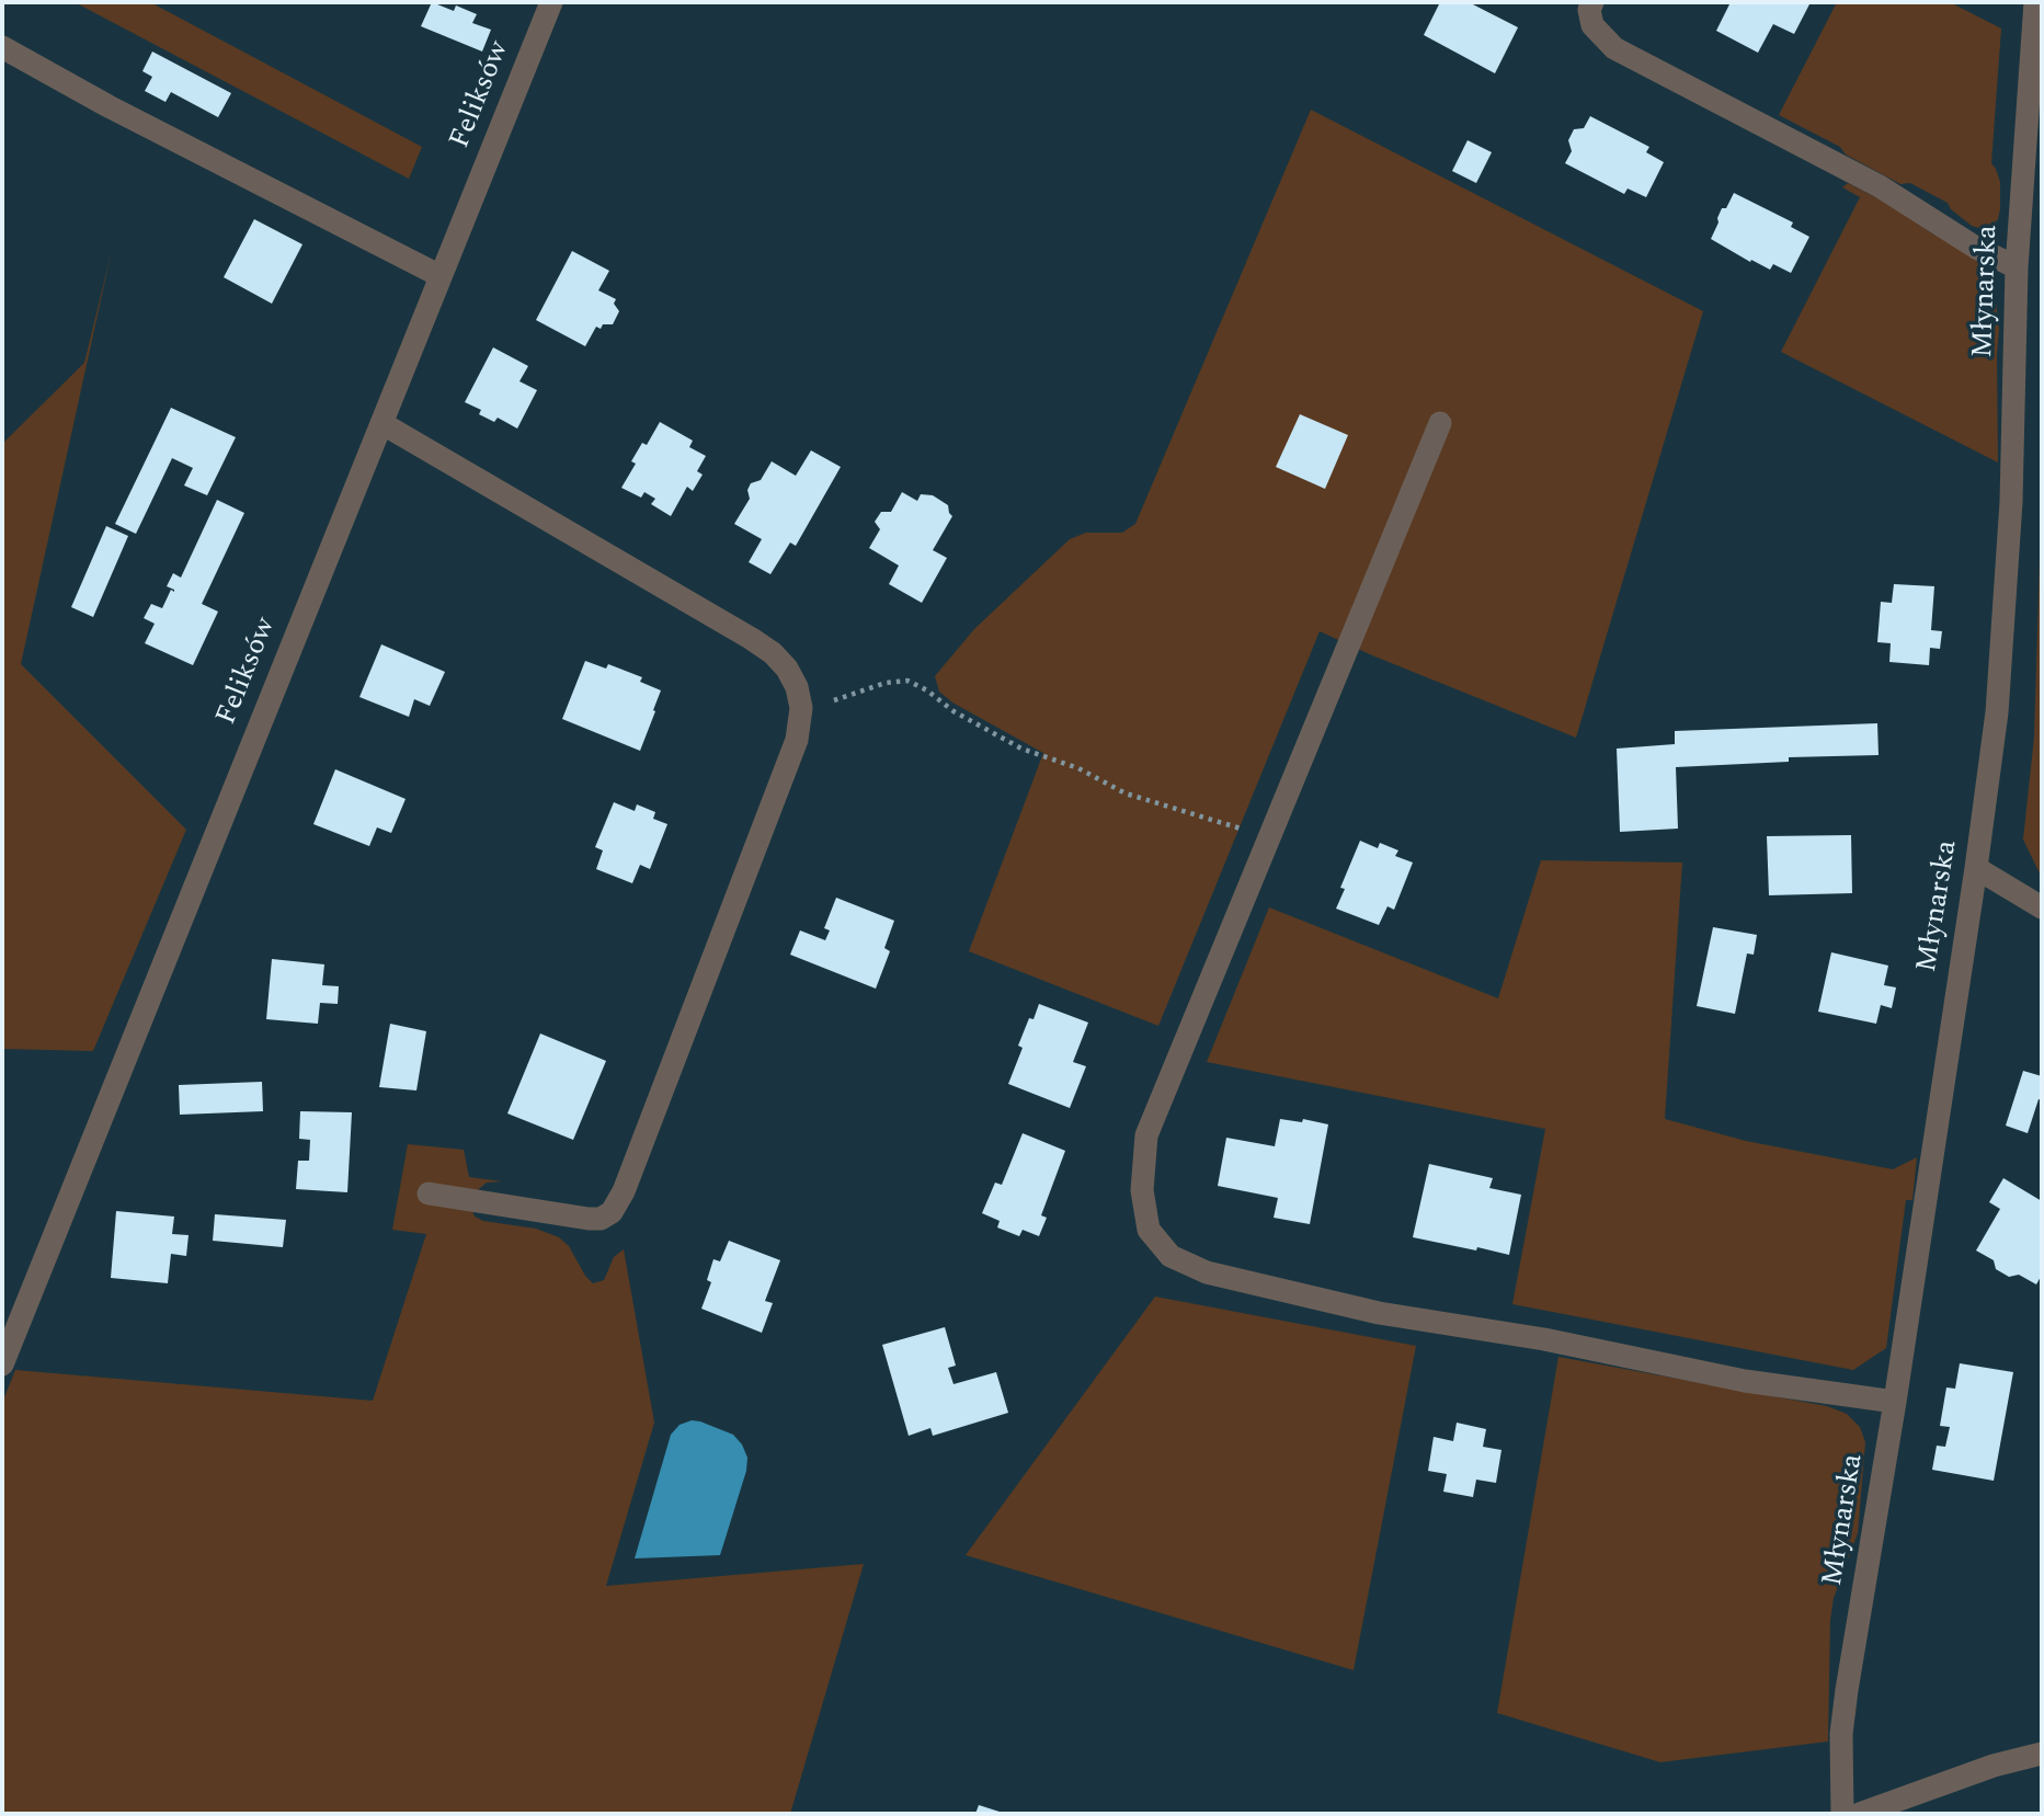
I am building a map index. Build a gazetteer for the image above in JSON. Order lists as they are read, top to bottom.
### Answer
{
  "streets": {
    "street": ["Feliksów", "Młynarska"]
  }
}
